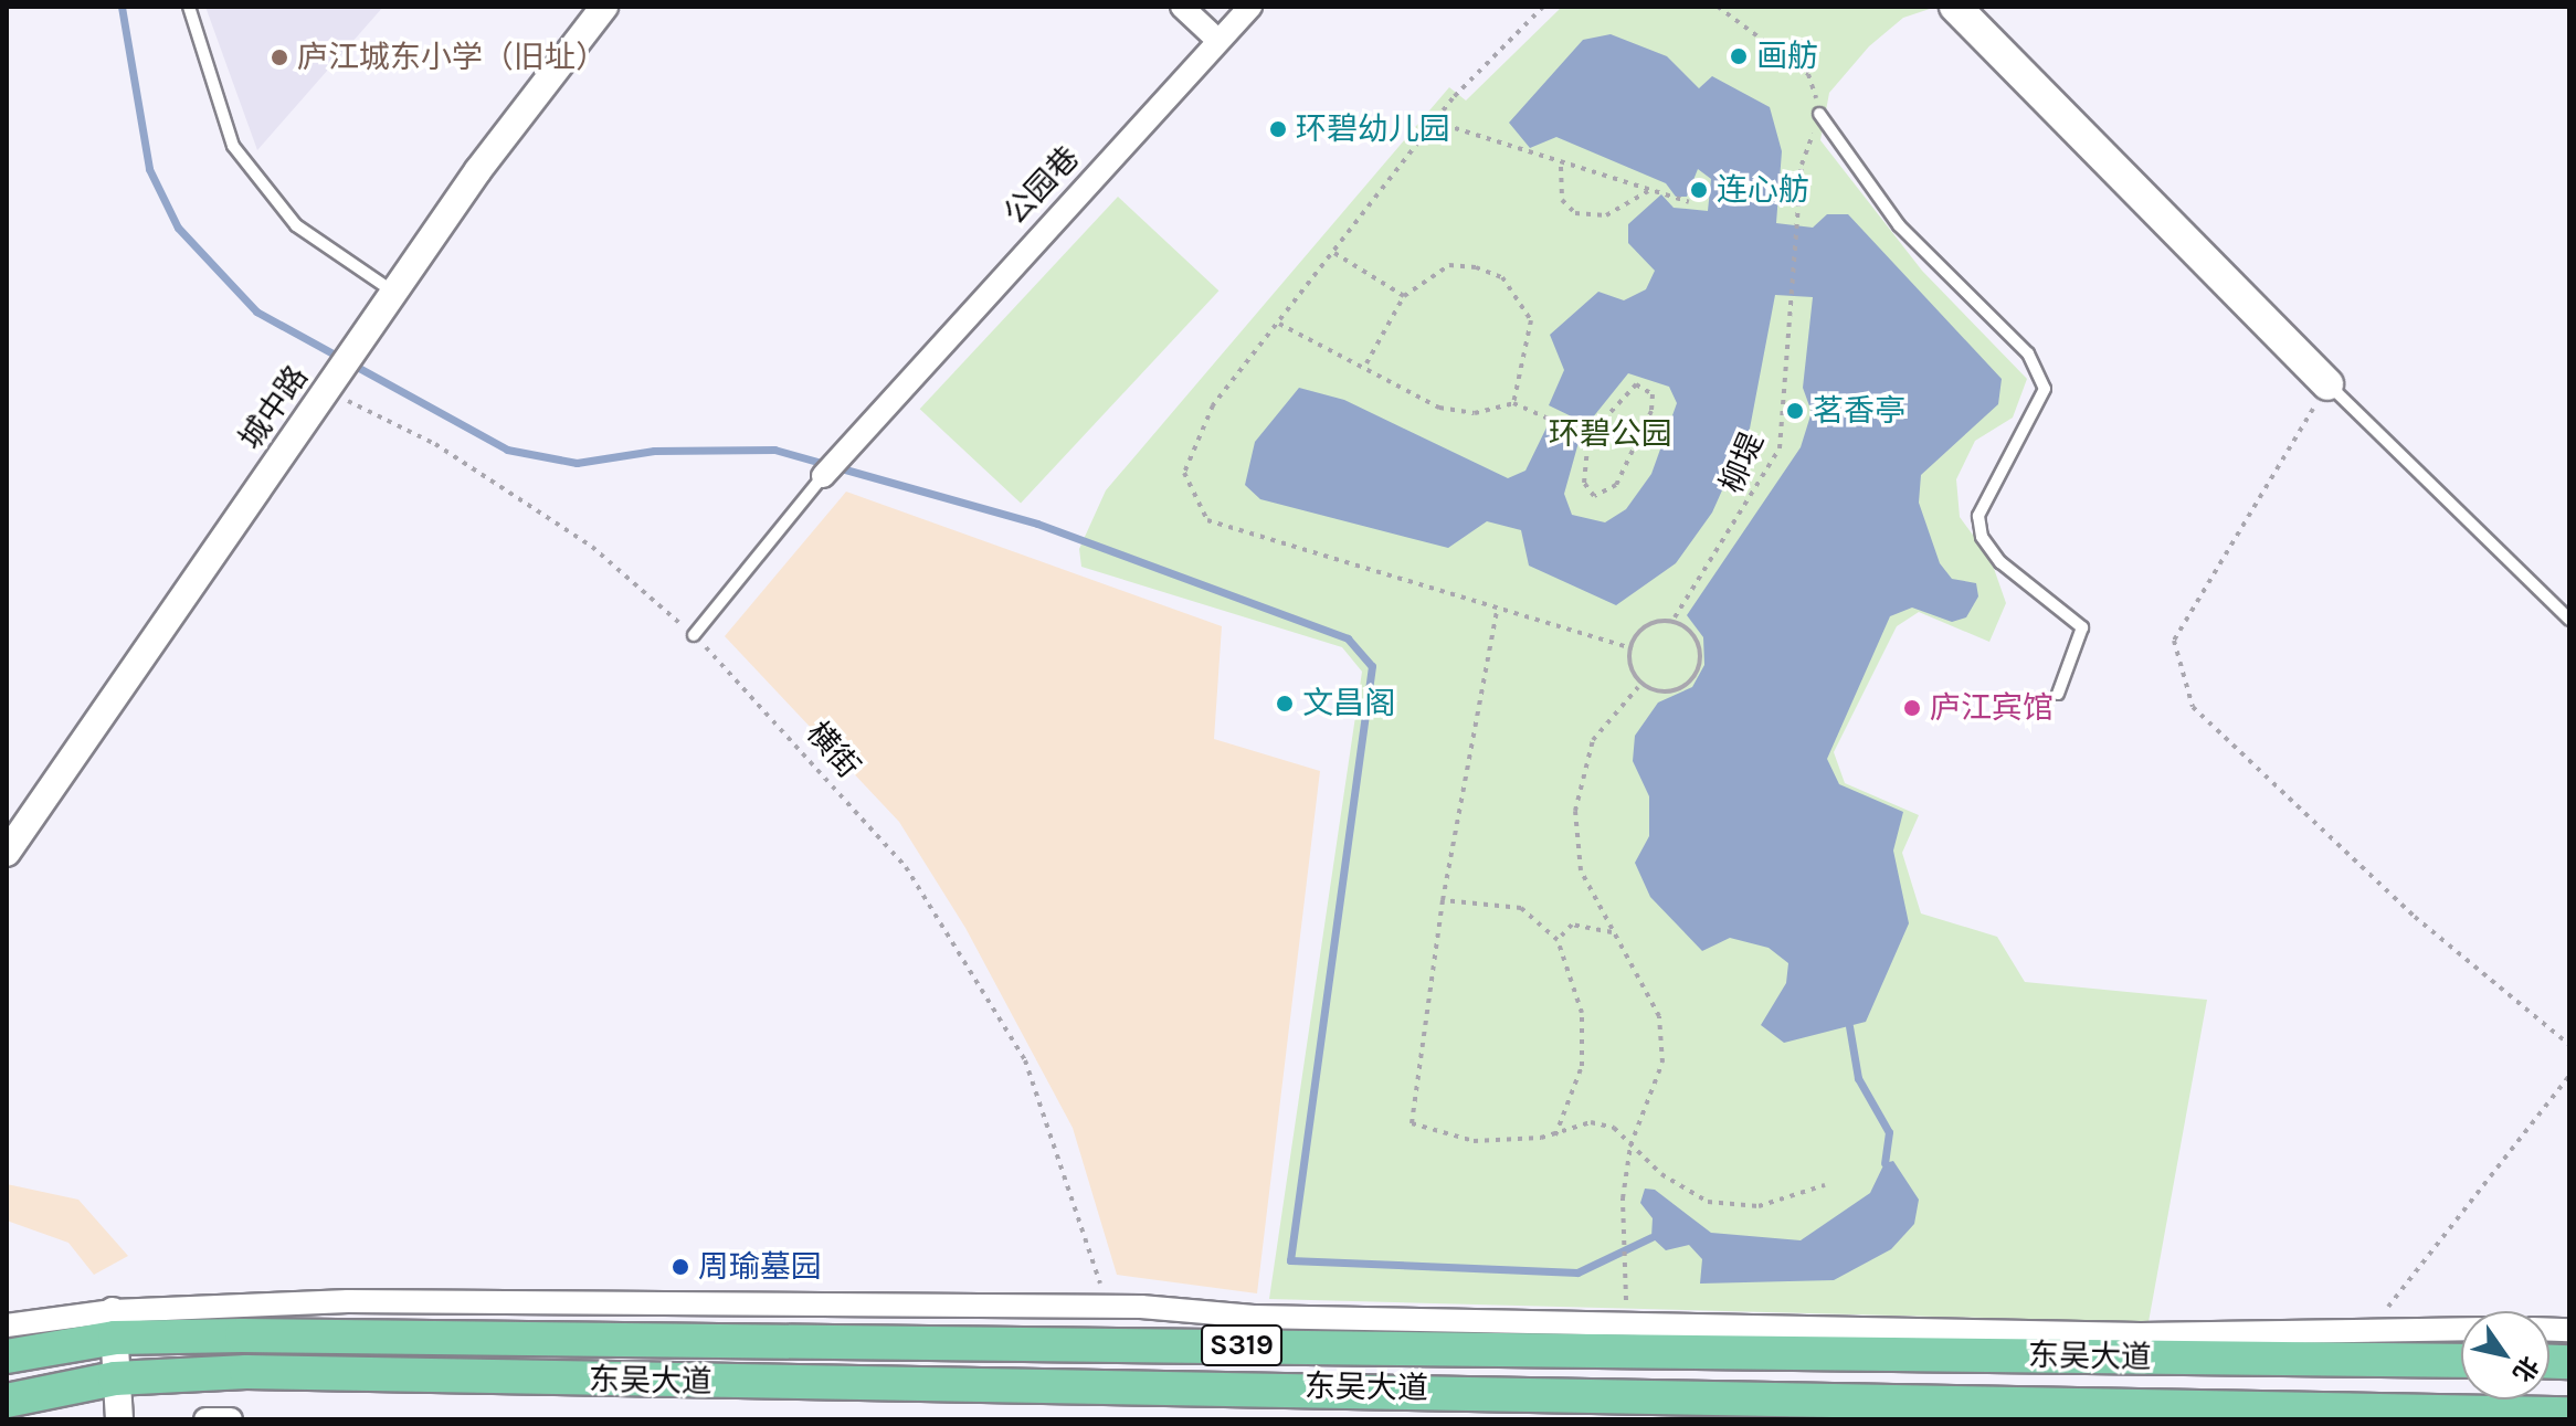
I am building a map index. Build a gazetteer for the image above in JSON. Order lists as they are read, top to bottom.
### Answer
{
  "streets": {
    "main road": ["S319", "东吴大道"],
    "street": ["公园巷", "城中路"],
    "path": ["柳堤", "横街"]
  },
  "crossings": [
    ["城中路", "横街"]
  ],
  "parks": ["环碧公园"],
  "places": [
    "画舫",
    "庐江城东小学（旧址）",
    "环碧幼儿园",
    "连心舫",
    "茗香亭",
    "文昌阁",
    "庐江宾馆",
    "周瑜墓园"
  ],
  "north": "bottom right"
}
